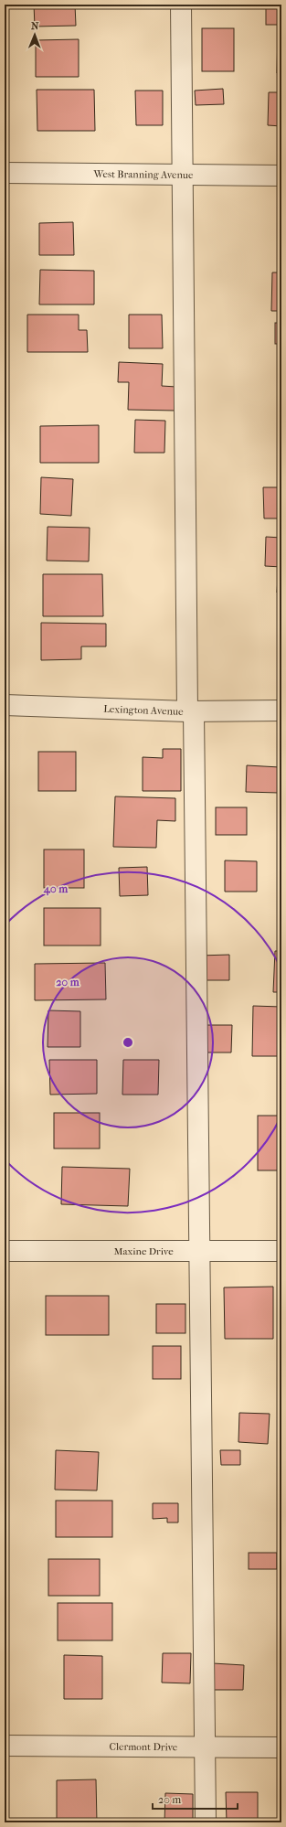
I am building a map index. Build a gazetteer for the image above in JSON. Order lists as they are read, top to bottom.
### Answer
{
  "streets": {
    "street": [
      "West Branning Avenue",
      "Lexington Avenue",
      "Maxine Drive",
      "Clermont Drive"
    ]
  },
  "scale_bar": "20 m",
  "north": "top",
  "rings": ["40 m", "20 m"]
}
